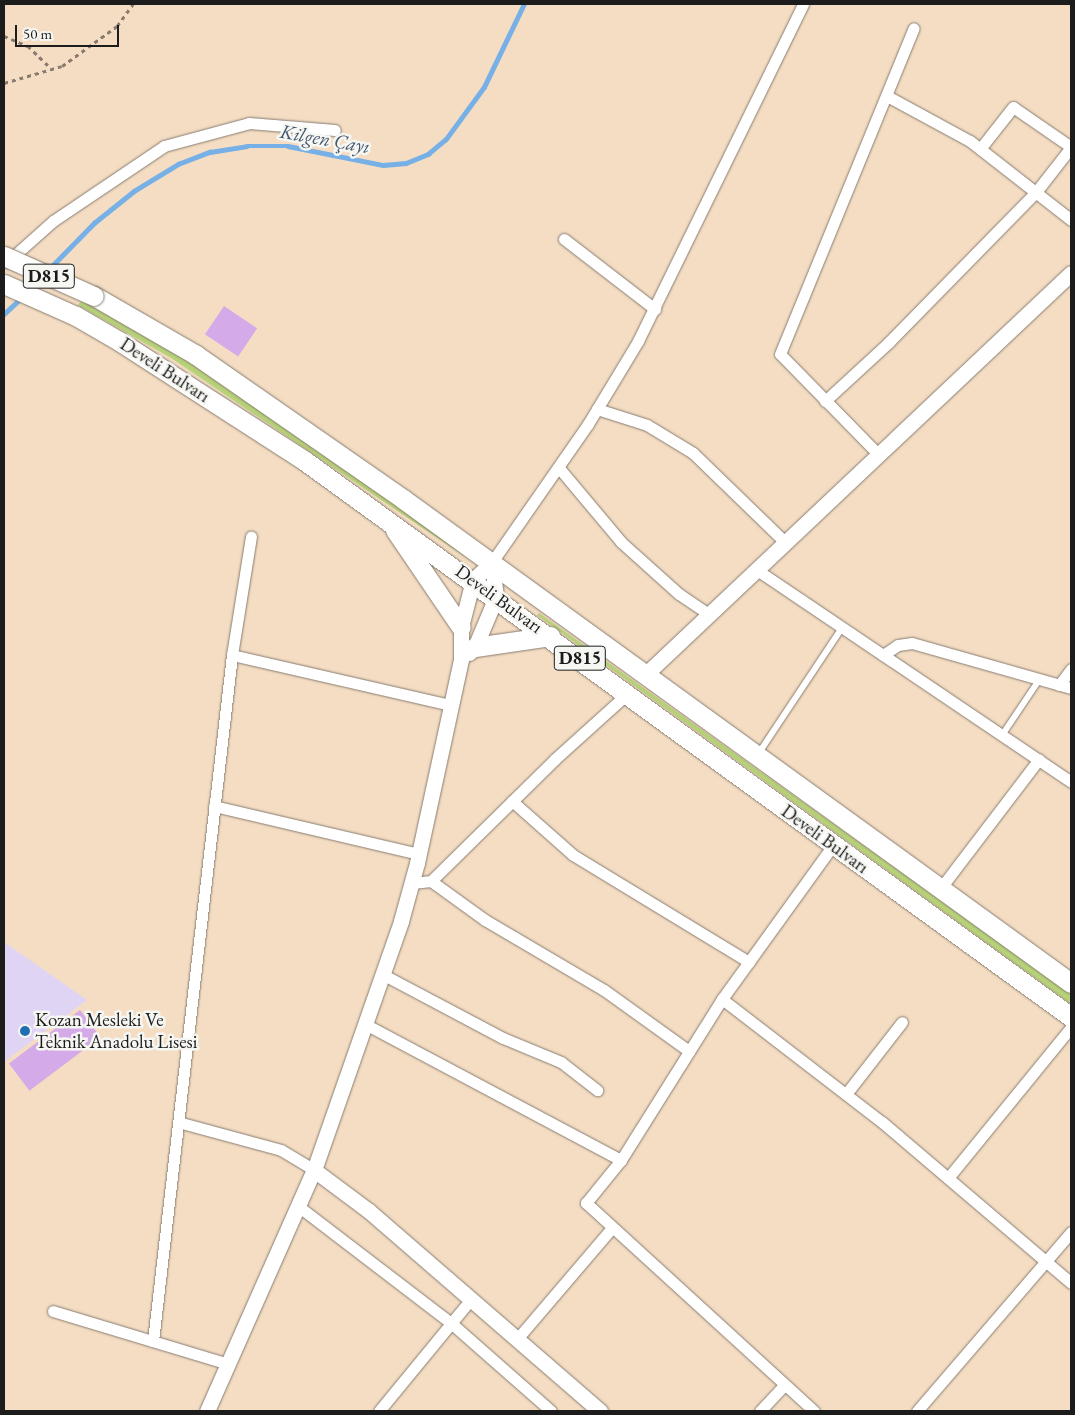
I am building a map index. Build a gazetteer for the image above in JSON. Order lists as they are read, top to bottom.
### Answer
{
  "streets": {
    "highway": ["D815", "Develi Bulvarı"]
  },
  "water": ["Kilgen Çayı"],
  "places": ["Kozan Mesleki Ve Teknik Anadolu Lisesi"],
  "scale_bar": "50 m"
}
